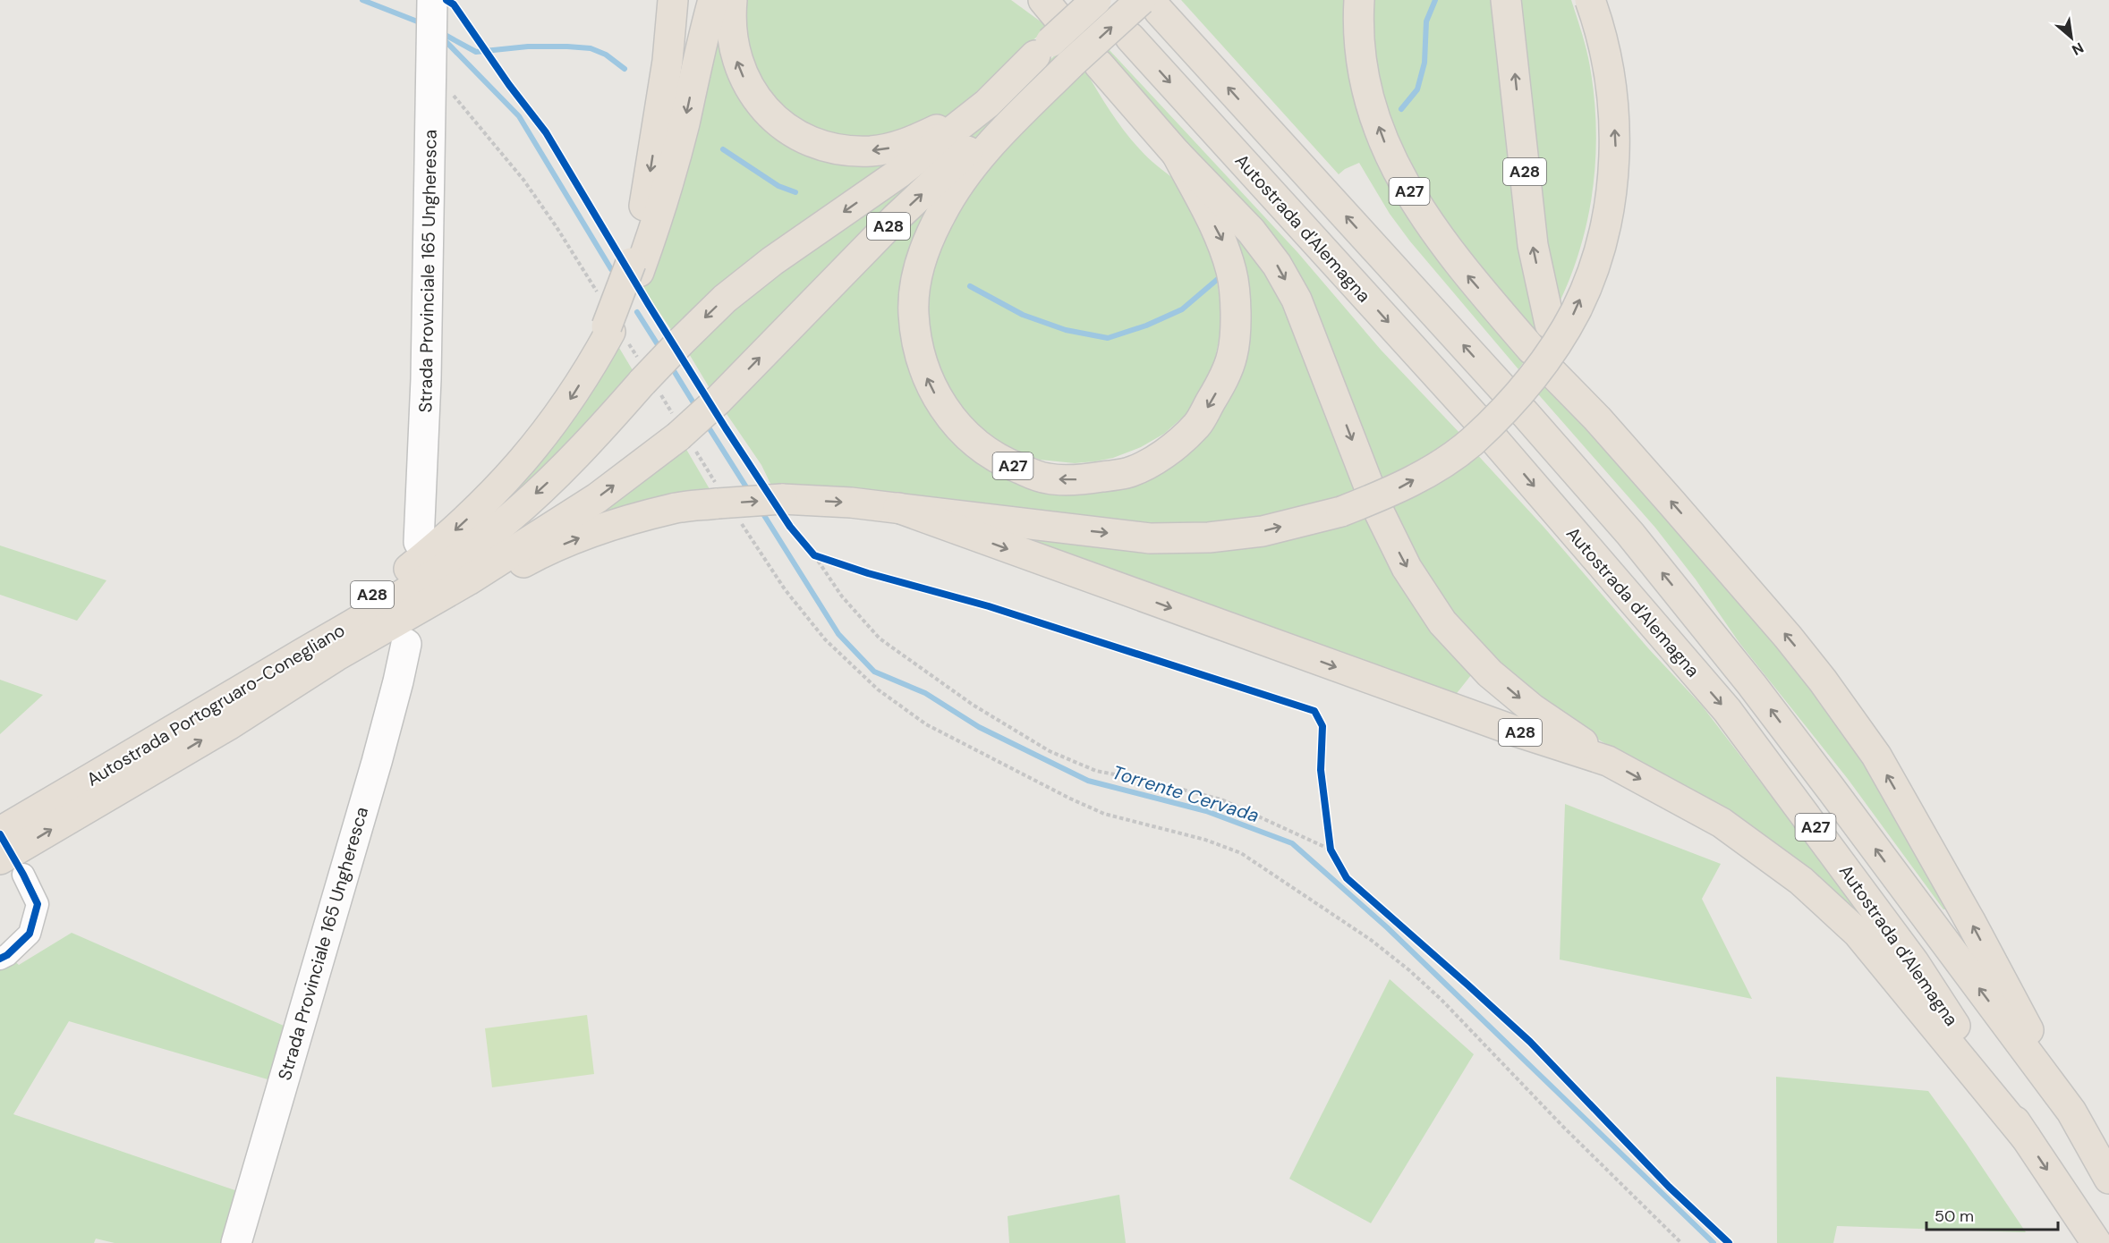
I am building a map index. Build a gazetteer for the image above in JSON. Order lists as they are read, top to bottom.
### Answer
{
  "streets": {
    "highway": [
      "A28",
      "A27",
      "Autostrada d'Alemagna",
      "Autostrada Portogruaro-Conegliano"
    ],
    "main road": ["Strada Provinciale 165 Ungheresca"]
  },
  "crossings": [
    ["A28", "A27"],
    ["A28", "Autostrada d'Alemagna"],
    ["A28", "Autostrada Portogruaro-Conegliano"],
    ["A27", "Autostrada d'Alemagna"]
  ],
  "water": ["Torrente Cervada"],
  "scale_bar": "50 m",
  "north": "bottom right"
}
